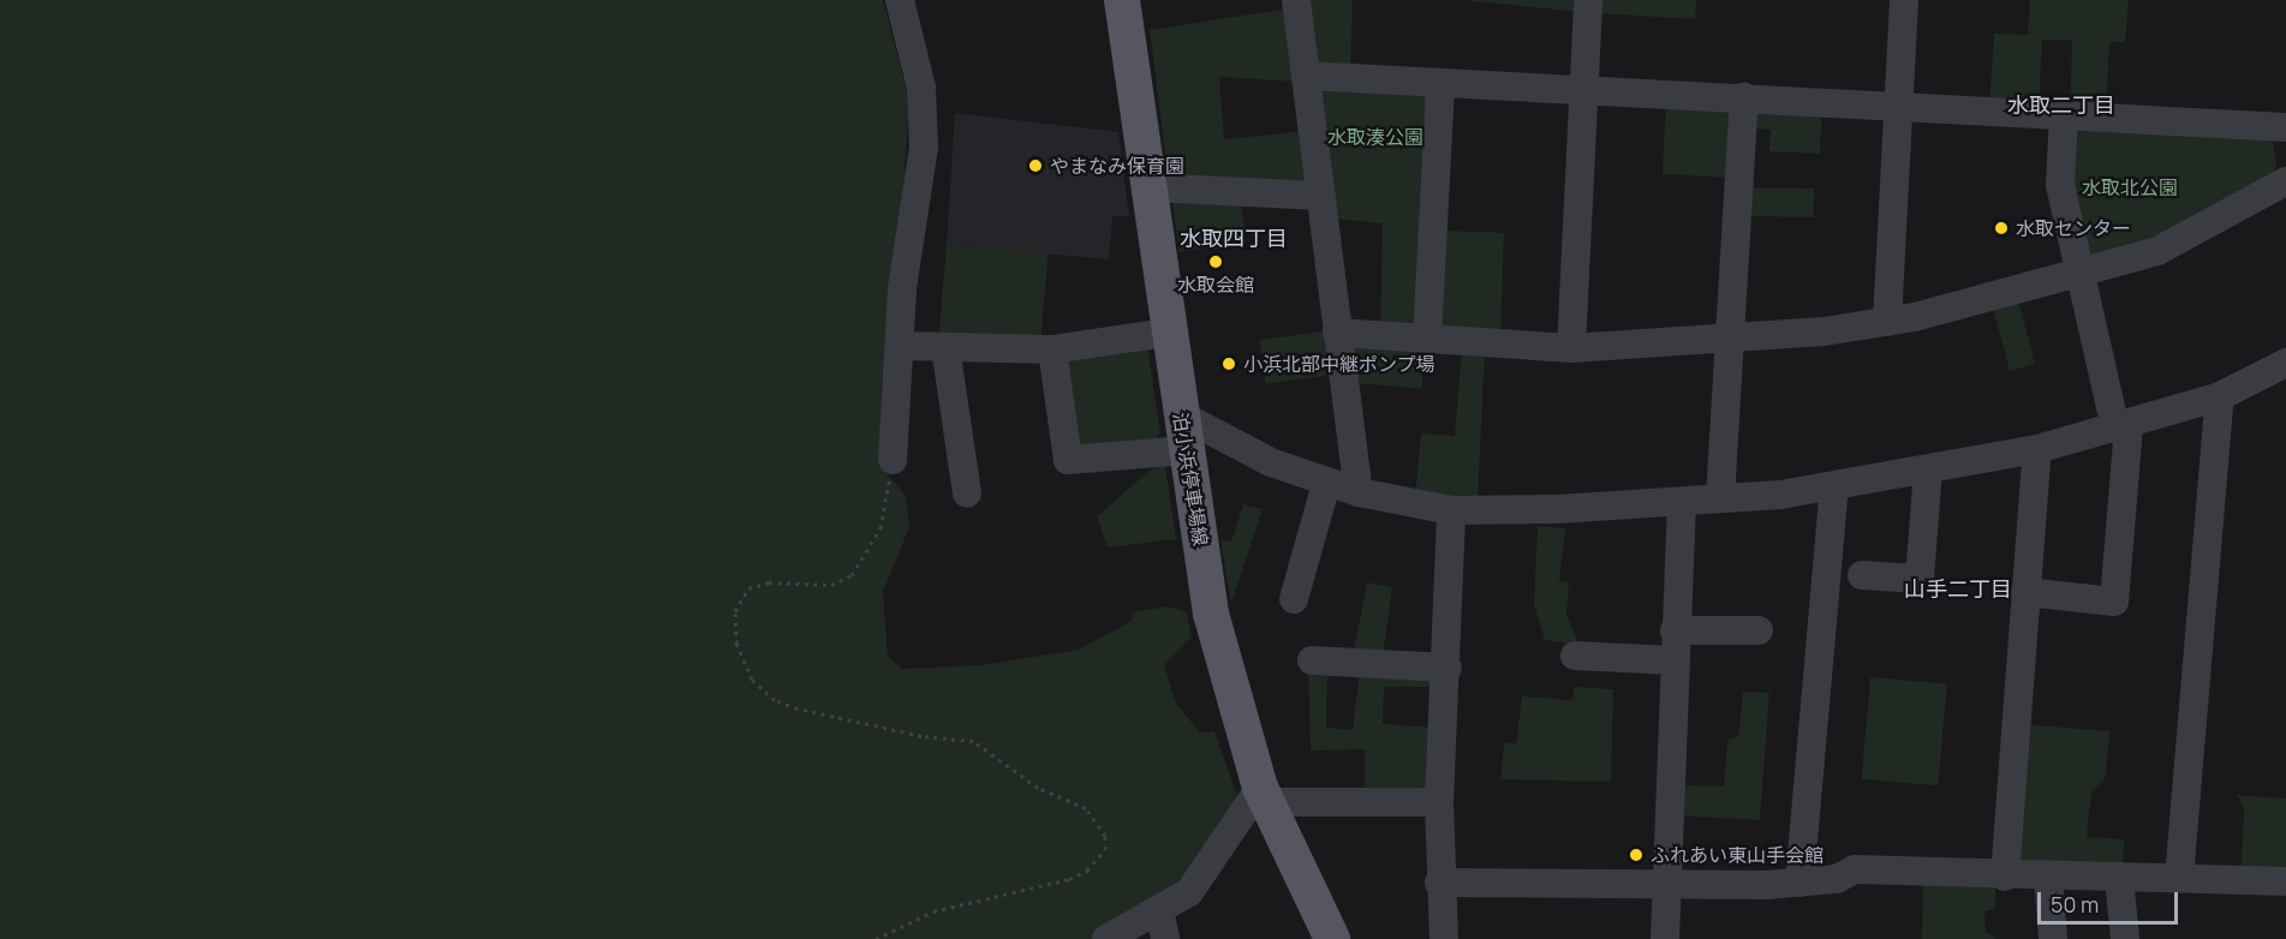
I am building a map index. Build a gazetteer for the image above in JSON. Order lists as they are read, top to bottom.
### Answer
{
  "streets": {
    "main road": ["泊小浜停車場線"]
  },
  "districts": ["水取二丁目", "水取四丁目", "山手二丁目"],
  "parks": ["水取湊公園", "水取北公園"],
  "places": [
    "やまなみ保育園",
    "水取センター",
    "水取会館",
    "小浜北部中継ポンプ場",
    "ふれあい東山手会館"
  ],
  "scale_bar": "50 m"
}
